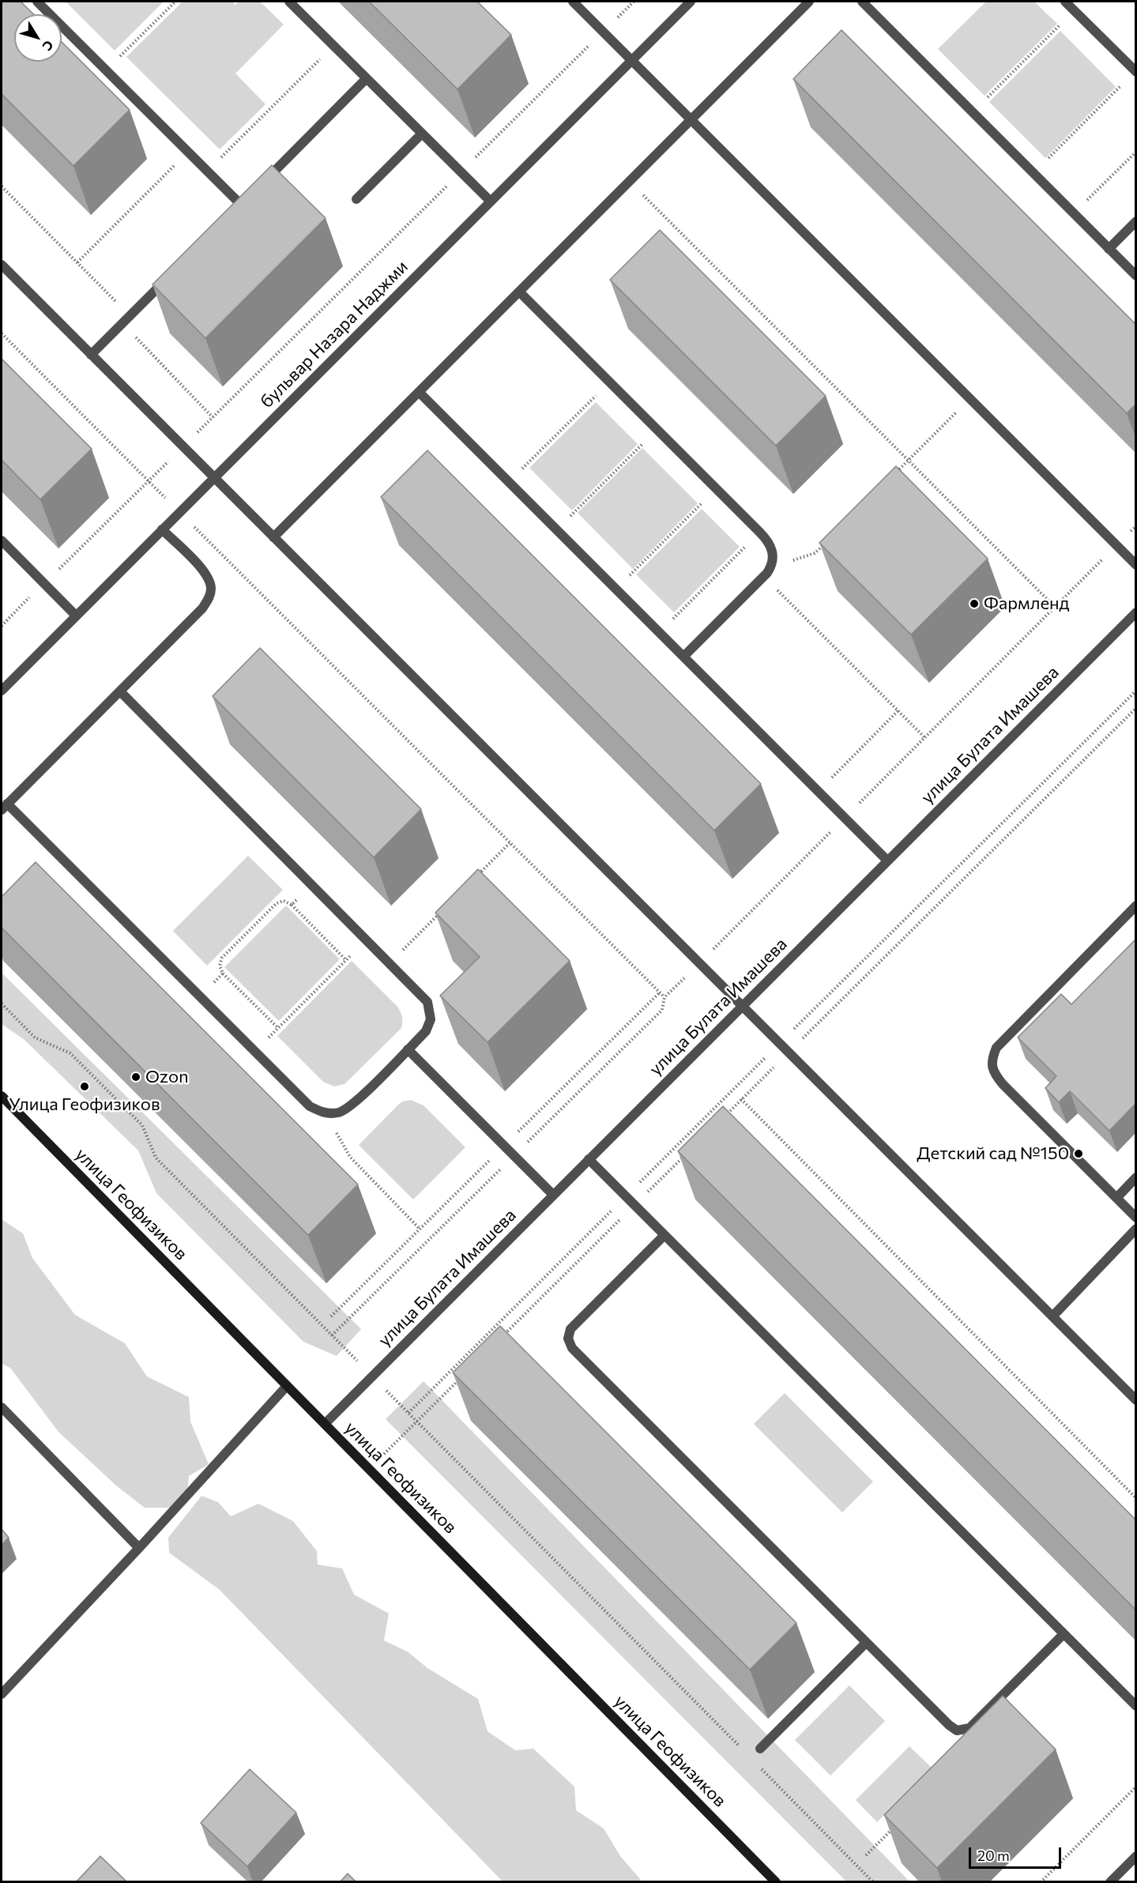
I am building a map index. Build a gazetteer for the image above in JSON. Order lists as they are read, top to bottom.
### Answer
{
  "streets": {
    "street": ["бульвар Назара Наджми", "улица Булата Имашева", "улица Геофизиков"]
  },
  "crossings": [
    ["улица Булата Имашева", "улица Геофизиков"]
  ],
  "places": [
    "Фармленд",
    "Ozon",
    "Улица Геофизиков",
    "Детский сад №150"
  ],
  "scale_bar": "20 m",
  "north": "bottom right"
}
